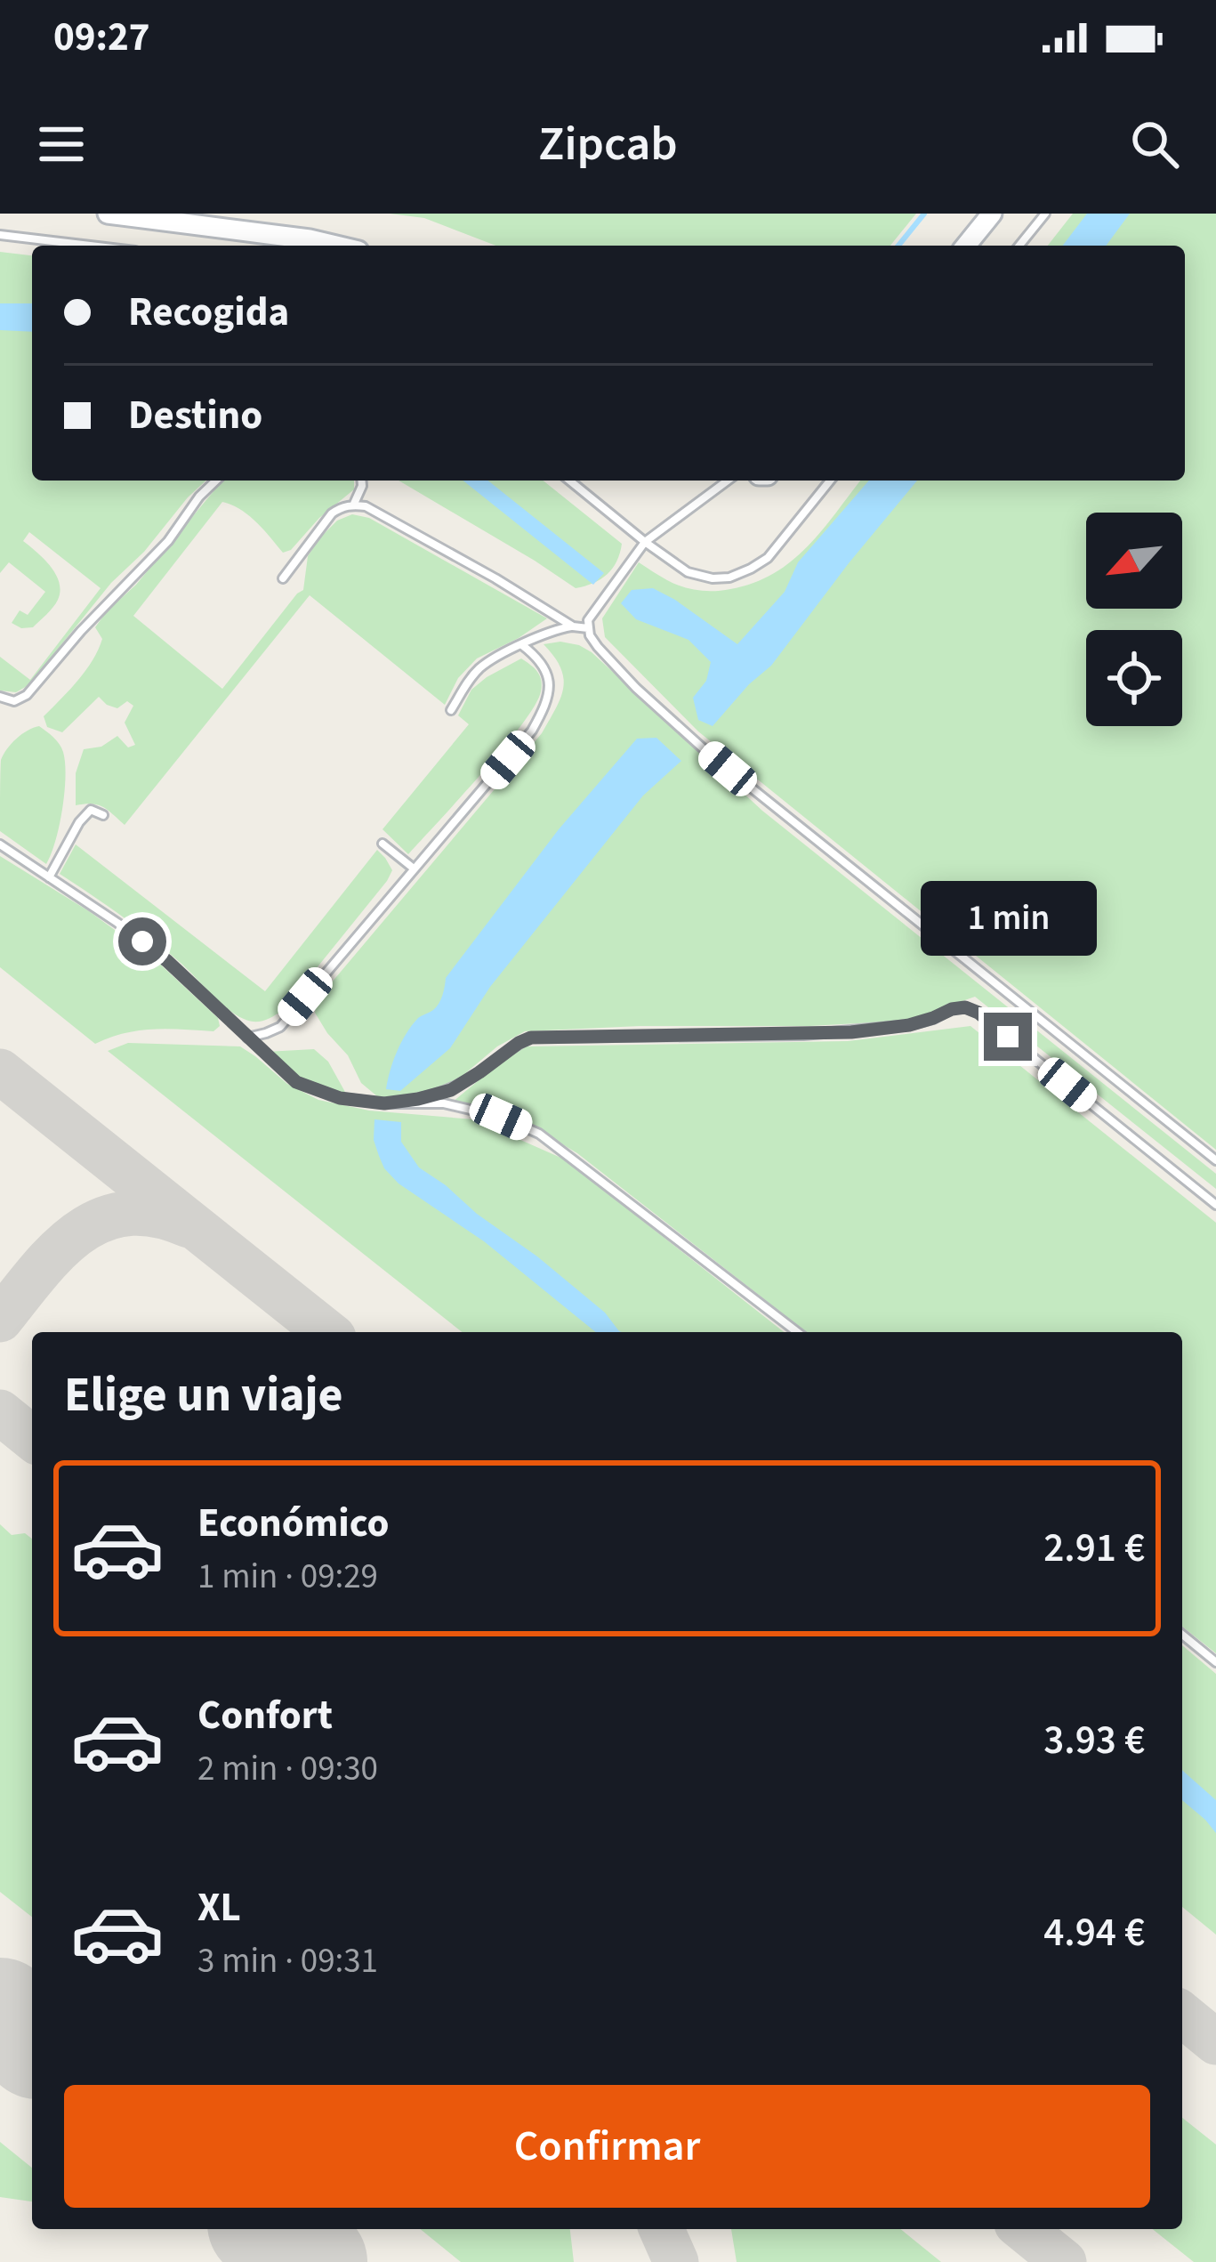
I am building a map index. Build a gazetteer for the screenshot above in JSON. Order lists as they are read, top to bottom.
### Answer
{
  "north": "bottom left",
  "page": {
    "status": "09:27",
    "header": "Zipcab",
    "banner": ["Recogida", "Destino"],
    "bubble": "1 min",
    "heading": "Elige un viaje",
    "list": [
      {
        "name": "Económico",
        "note": "1 min · 09:29",
        "value": "2.91 €"
      },
      {
        "name": "Confort",
        "note": "2 min · 09:30",
        "value": "3.93 €"
      },
      {
        "name": "XL",
        "note": "3 min · 09:31",
        "value": "4.94 €"
      }
    ],
    "buttons": "Confirmar"
  }
}
